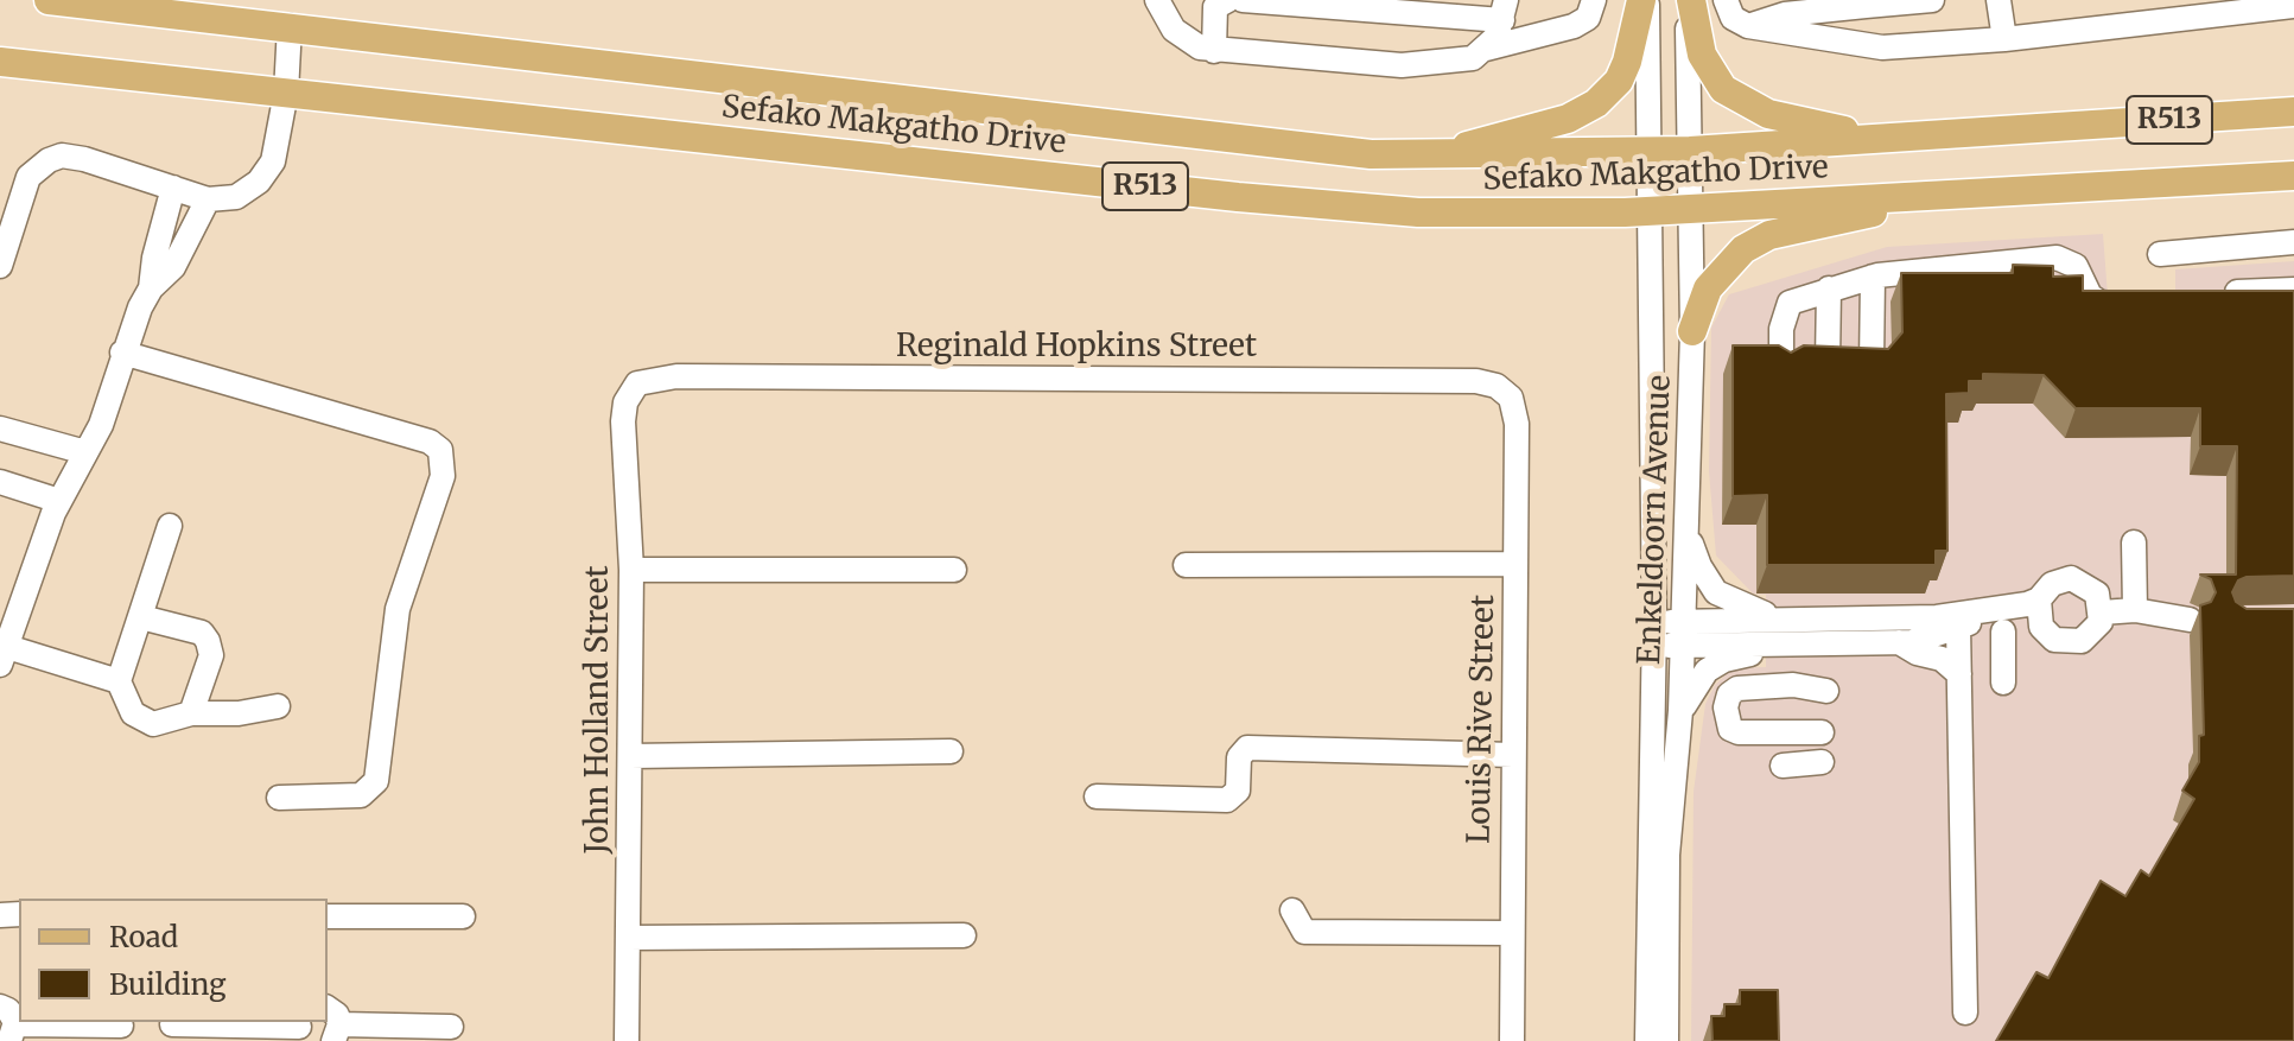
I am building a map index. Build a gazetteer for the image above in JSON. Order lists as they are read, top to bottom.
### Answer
{
  "streets": {
    "main road": ["R513", "Sefako Makgatho Drive"],
    "street": [
      "Reginald Hopkins Street",
      "Enkeldoorn Avenue",
      "John Holland Street",
      "Louis Rive Street"
    ]
  },
  "crossings": [
    ["Sefako Makgatho Drive", "Enkeldoorn Avenue"],
    ["Reginald Hopkins Street", "John Holland Street"],
    ["Reginald Hopkins Street", "Louis Rive Street"]
  ],
  "legend": ["Road", "Building"]
}
